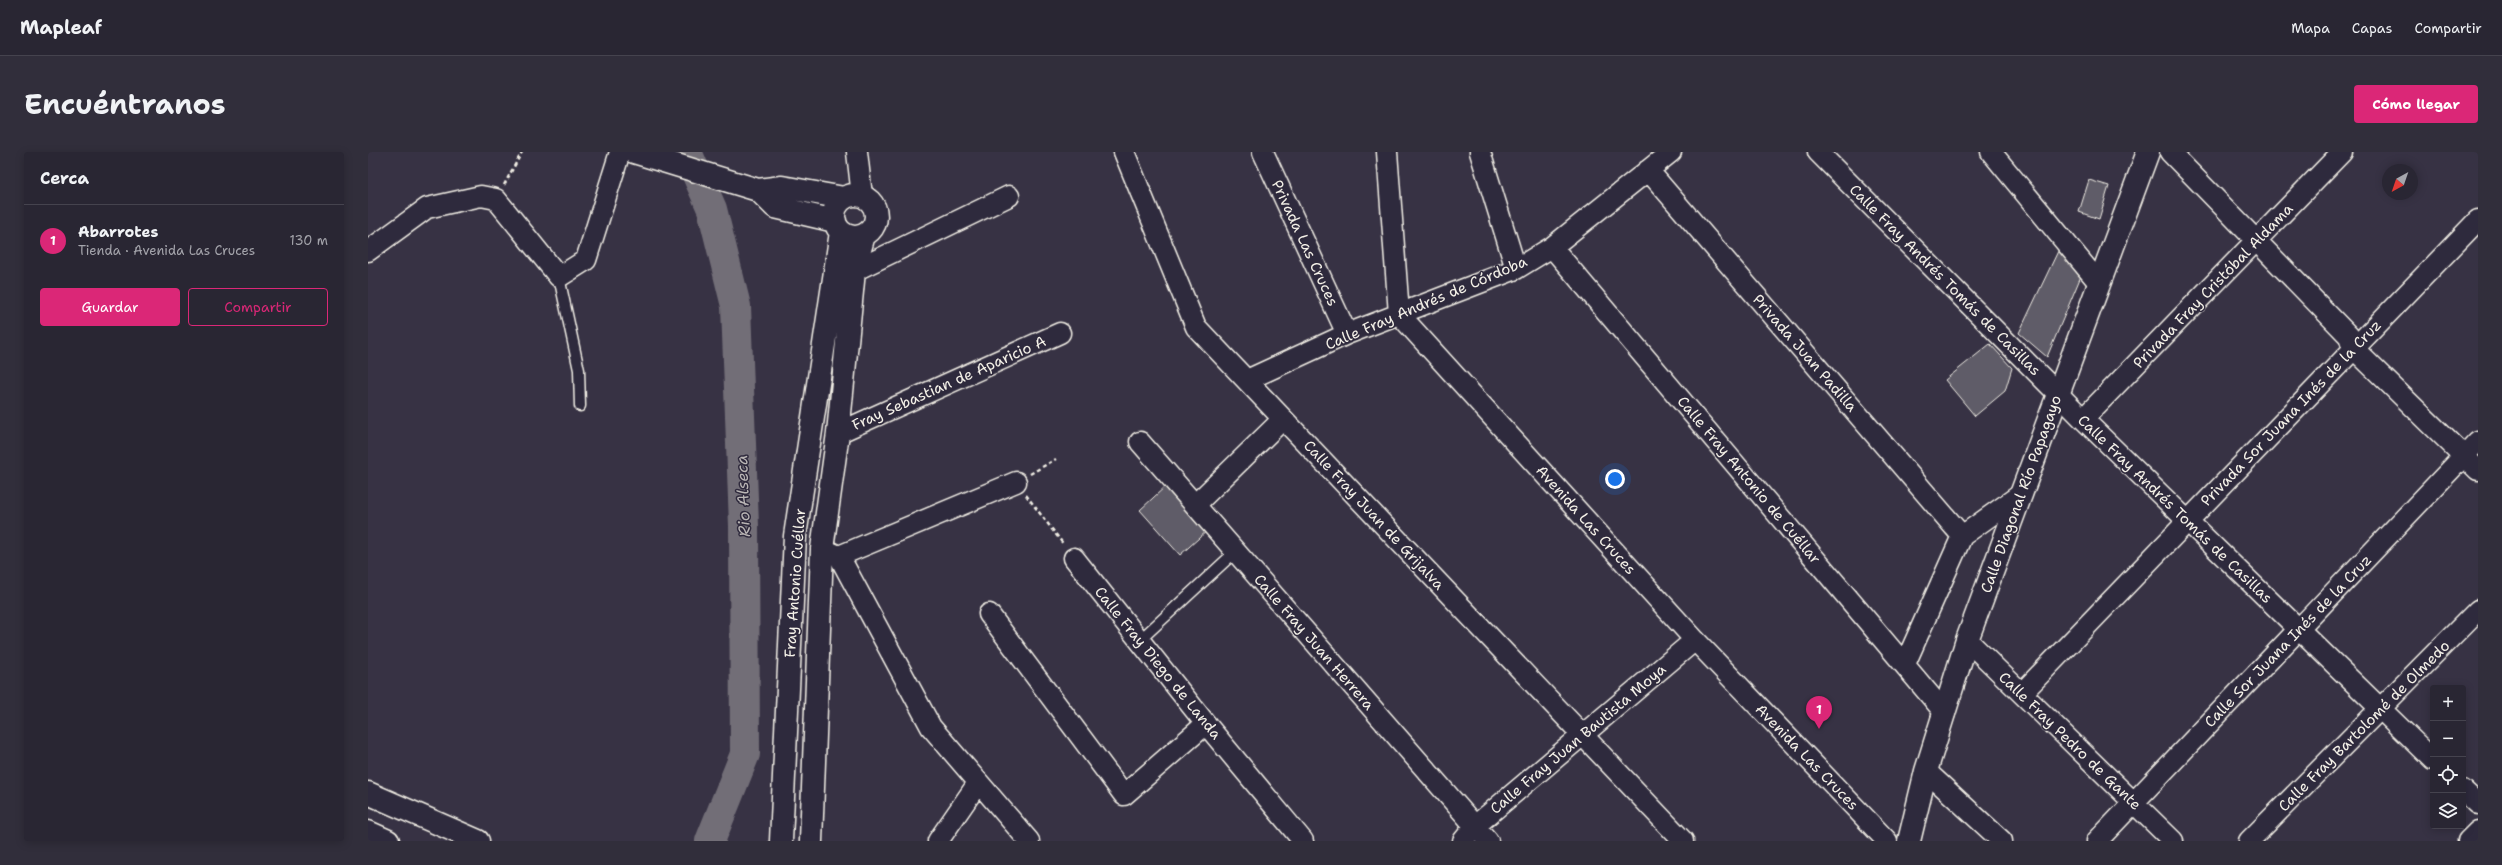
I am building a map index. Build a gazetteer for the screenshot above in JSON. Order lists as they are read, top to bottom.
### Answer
{
  "streets": {
    "street": [
      "Privada Las Cruces",
      "Calle Fray Andrés Tomás de Casillas",
      "Privada Fray Cristóbal Aldama",
      "Calle Fray Andrés de Córdoba",
      "Privada Juan Padilla",
      "Fray Sebastian de Aparicio A",
      "Privada Sor Juana Inés de la Cruz",
      "Calle Fray Antonio de Cuéllar",
      "Calle Diagonal Río Papagayo",
      "Calle Fray Juan de Grijalva",
      "Avenida Las Cruces",
      "Fray Antonio Cuéllar",
      "Calle Sor Juana Inés de la Cruz",
      "Calle Fray Juan Herrera",
      "Calle Fray Diego de Landa",
      "Calle Fray Bartolomé de Olmedo",
      "Calle Fray Juan Bautista Moya",
      "Calle Fray Pedro de Gante"
    ]
  },
  "crossings": [
    ["Privada Las Cruces", "Calle Fray Andrés de Córdoba"],
    ["Calle Fray Andrés Tomás de Casillas", "Privada Fray Cristóbal Aldama"],
    ["Calle Fray Andrés Tomás de Casillas", "Privada Sor Juana Inés de la Cruz"],
    ["Calle Fray Andrés Tomás de Casillas", "Calle Diagonal Río Papagayo"],
    ["Calle Fray Andrés Tomás de Casillas", "Calle Sor Juana Inés de la Cruz"],
    ["Calle Fray Andrés Tomás de Casillas", "Calle Fray Bartolomé de Olmedo"],
    ["Calle Fray Andrés de Córdoba", "Privada Juan Padilla"],
    ["Calle Fray Andrés de Córdoba", "Calle Fray Antonio de Cuéllar"],
    ["Calle Fray Andrés de Córdoba", "Calle Fray Juan de Grijalva"],
    ["Calle Fray Andrés de Córdoba", "Avenida Las Cruces"],
    ["Fray Sebastian de Aparicio A", "Fray Antonio Cuéllar"],
    ["Privada Sor Juana Inés de la Cruz", "Calle Fray Pedro de Gante"],
    ["Calle Fray Antonio de Cuéllar", "Calle Diagonal Río Papagayo"],
    ["Calle Diagonal Río Papagayo", "Calle Fray Pedro de Gante"],
    ["Calle Fray Juan de Grijalva", "Calle Fray Juan Bautista Moya"],
    ["Avenida Las Cruces", "Calle Fray Juan Bautista Moya"],
    ["Calle Sor Juana Inés de la Cruz", "Calle Fray Pedro de Gante"],
    ["Calle Fray Juan Herrera", "Calle Fray Juan Bautista Moya"]
  ],
  "water": ["Rio Alseca"],
  "north": "bottom left",
  "page": {
    "header": "Mapleaf",
    "nav": ["Mapa", "Capas", "Compartir"],
    "title": "Encuéntranos",
    "buttons": [
      "Cómo llegar",
      ["Guardar", "Compartir"]
    ],
    "heading": "Cerca",
    "list": [
      {
        "mark": "1",
        "name": "Abarrotes",
        "note": "Tienda · Avenida Las Cruces",
        "value": "130 m"
      }
    ],
    "map_buttons": ["+", "−"],
    "pins": "1"
  }
}
